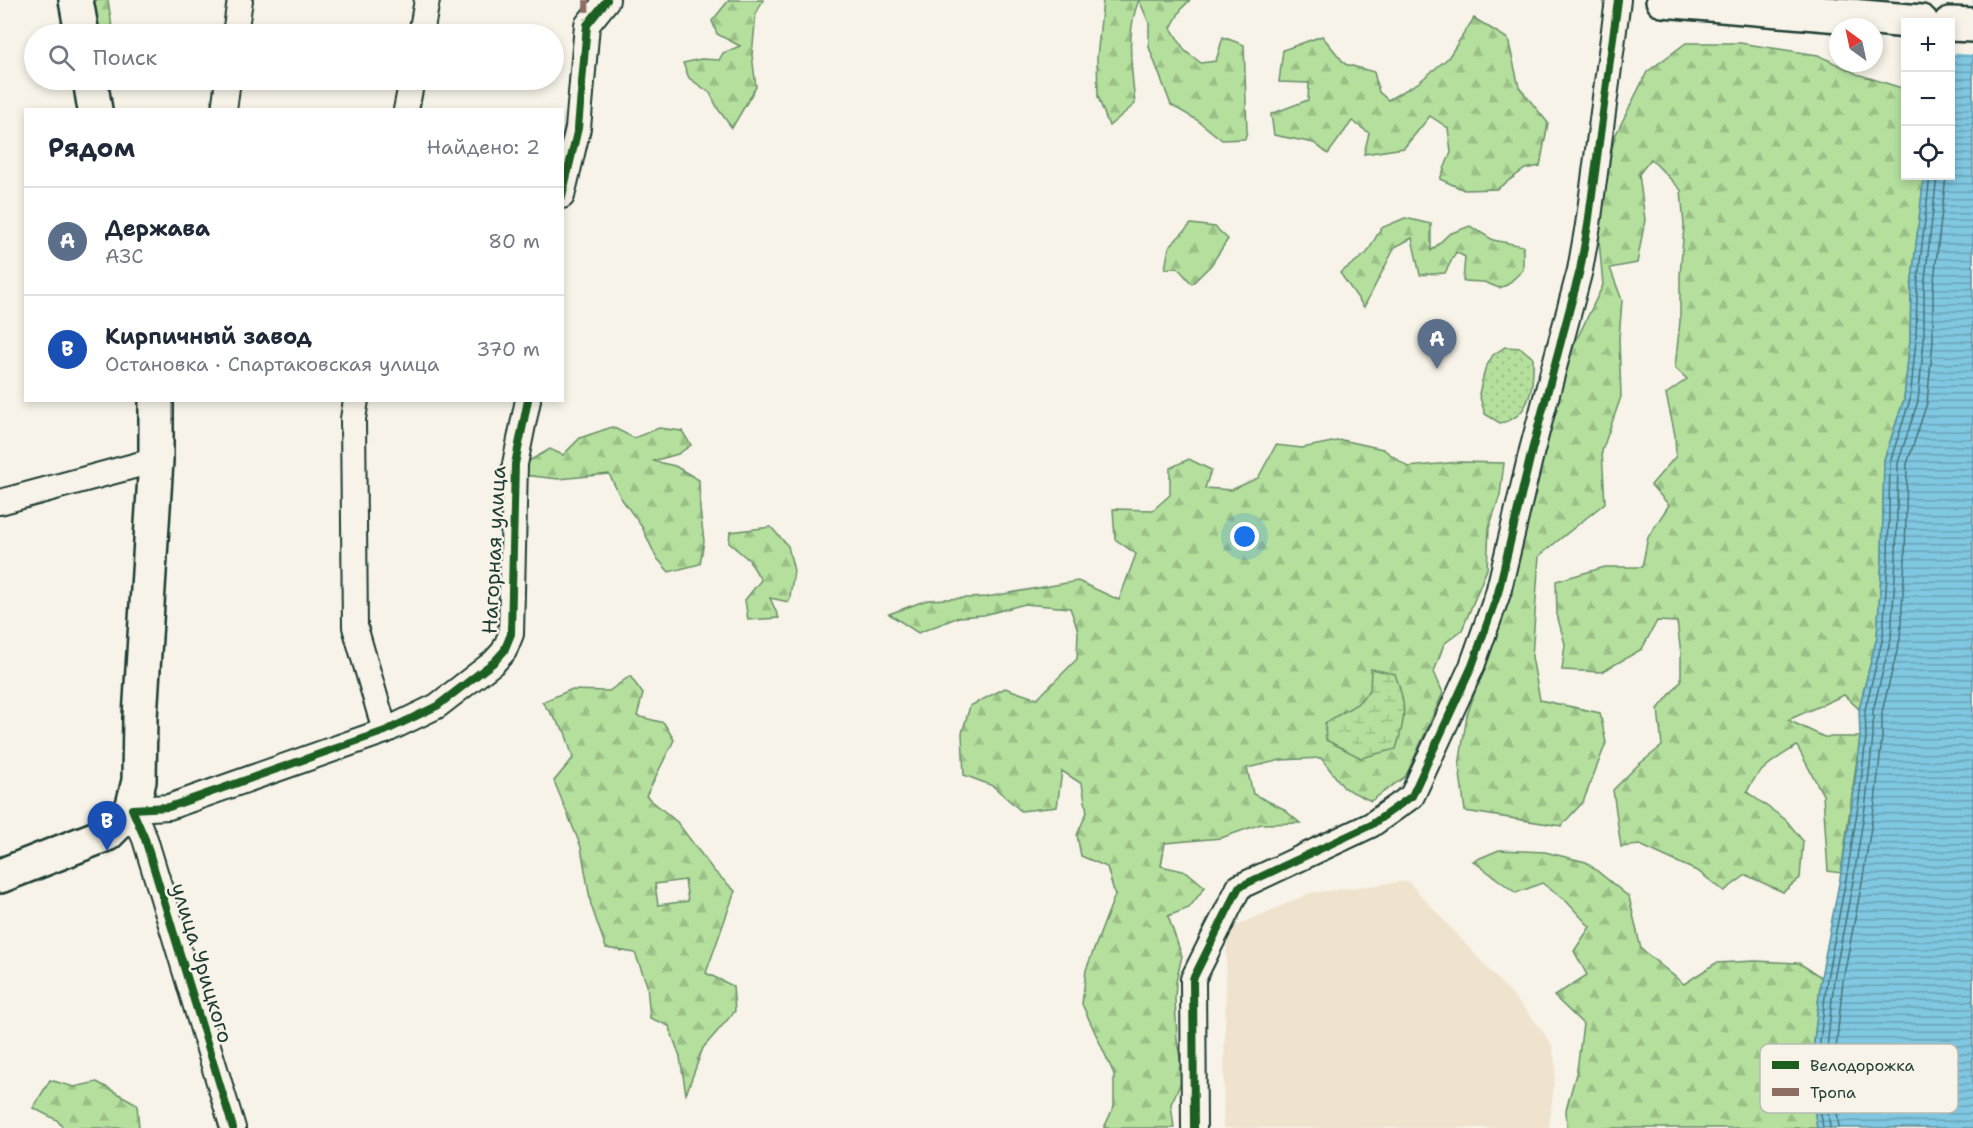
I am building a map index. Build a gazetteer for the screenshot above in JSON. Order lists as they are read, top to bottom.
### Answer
{
  "streets": {
    "street": ["Нагорная улица", "улица Урицкого"]
  },
  "crossings": [
    ["Нагорная улица", "улица Урицкого"]
  ],
  "legend": ["Велодорожка", "Тропа"],
  "north": "top left",
  "page": {
    "map_buttons": ["+", "−"],
    "search": "Поиск",
    "heading": ["Рядом", "Найдено: 2"],
    "list": [
      {
        "mark": "A",
        "name": "Держава",
        "note": "АЗС",
        "value": "80 m"
      },
      {
        "mark": "B",
        "name": "Кирпичный завод",
        "note": "Остановка · Спартаковская улица",
        "value": "370 m"
      }
    ],
    "pins": ["A", "B"]
  }
}
